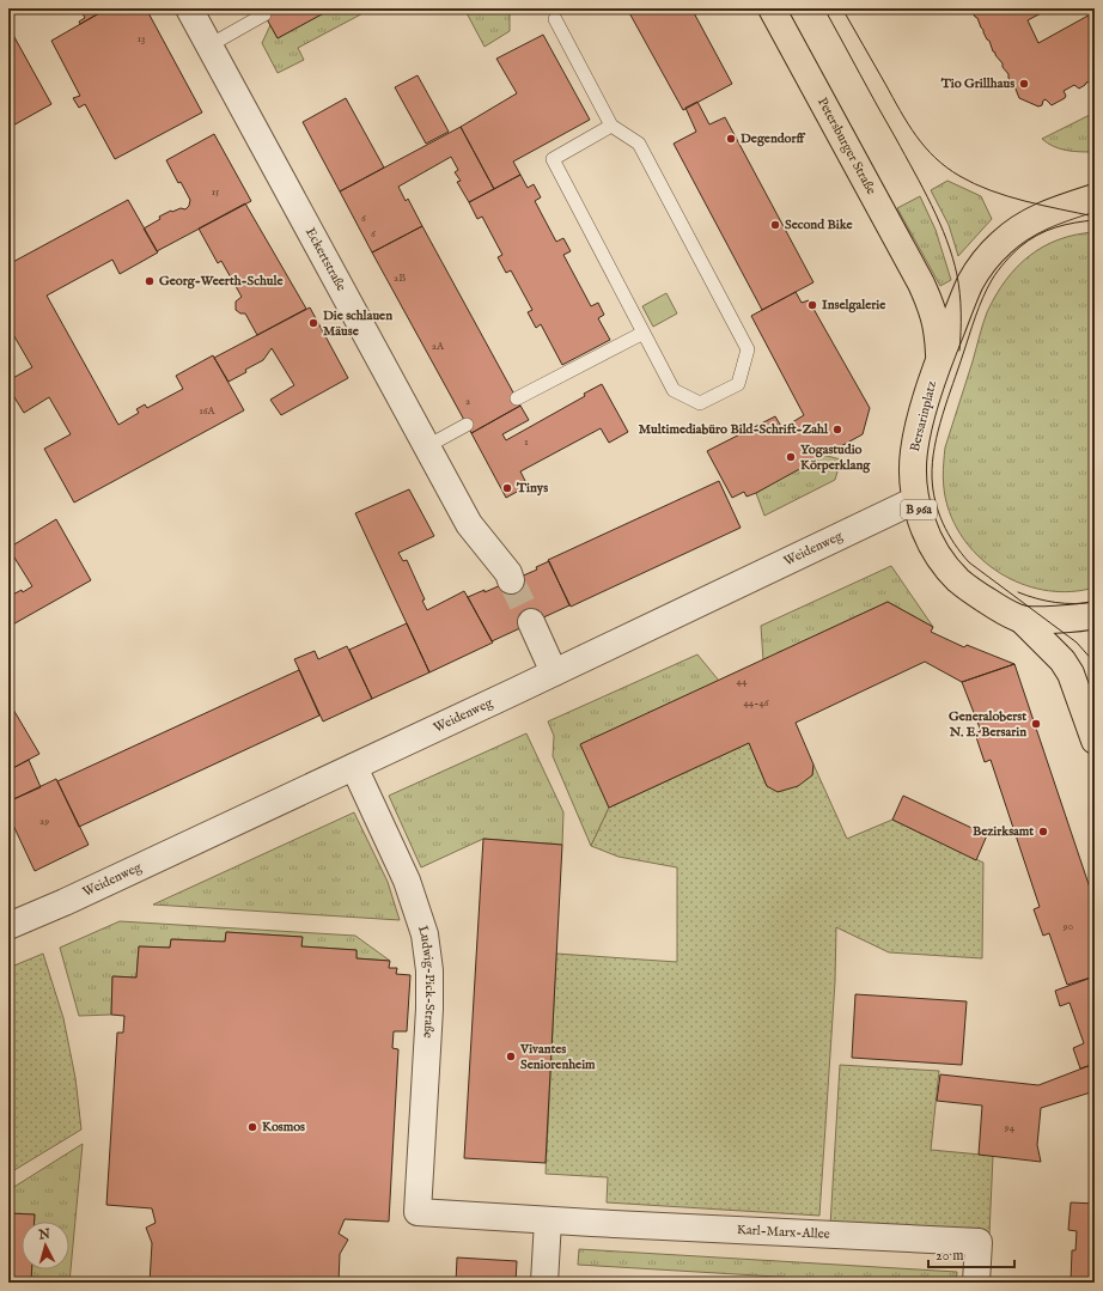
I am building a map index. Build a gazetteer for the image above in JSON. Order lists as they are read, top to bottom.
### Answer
{
  "streets": {
    "main road": ["Petersburger Straße", "Bersarinplatz", "B 96a"],
    "street": [
      "Eckertstraße",
      "Weidenweg",
      "Ludwig-Pick-Straße",
      "Karl-Marx-Allee"
    ]
  },
  "crossings": [
    ["Petersburger Straße", "Bersarinplatz"],
    ["Bersarinplatz", "B 96a"],
    ["Bersarinplatz", "Weidenweg"],
    ["Weidenweg", "Ludwig-Pick-Straße"],
    ["Ludwig-Pick-Straße", "Karl-Marx-Allee"]
  ],
  "places": [
    "Tio Grillhaus",
    "Degendorff",
    "Second Bike",
    "Georg-Weerth-Schule",
    "Inselgalerie",
    "Die schlauen Mäuse",
    "Multimediabüro Bild-Schrift-Zahl",
    "Yogastudio Körperklang",
    "Tinys",
    "Generaloberst N. E. Bersarin",
    "Bezirksamt",
    "Vivantes Seniorenheim",
    "Kosmos"
  ],
  "house_numbers": [
    "13",
    "15",
    "6",
    "6",
    "2B",
    "2A",
    "2",
    "16A",
    "1",
    "44",
    "44-46",
    "29",
    "90",
    "94"
  ],
  "scale_bar": "20 m",
  "north": "top"
}
